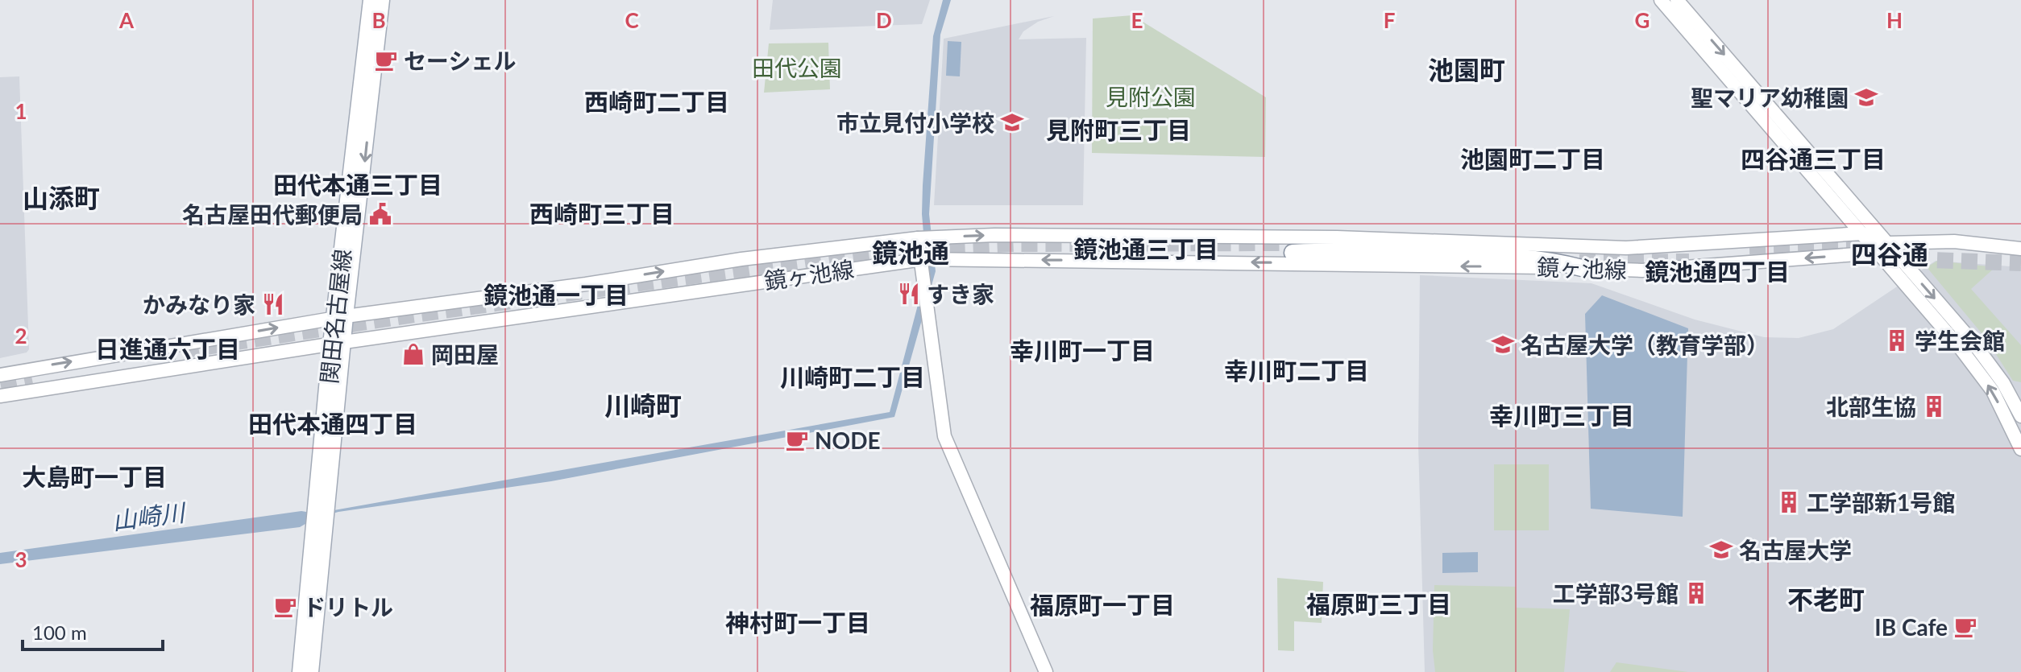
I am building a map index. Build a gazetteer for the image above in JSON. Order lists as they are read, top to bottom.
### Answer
{
  "streets": {
    "main road": ["関田名古屋線"],
    "street": ["鏡ヶ池線"]
  },
  "crossings": [
    ["鏡ヶ池線", "関田名古屋線"]
  ],
  "districts": [
    "池園町",
    "西崎町二丁目",
    "見附町三丁目",
    "池園町二丁目",
    "四谷通三丁目",
    "田代本通三丁目",
    "山添町",
    "西崎町三丁目",
    "鏡池通三丁目",
    "鏡池通",
    "四谷通",
    "鏡池通四丁目",
    "鏡池通一丁目",
    "日進通六丁目",
    "幸川町一丁目",
    "幸川町二丁目",
    "川崎町二丁目",
    "川崎町",
    "幸川町三丁目",
    "田代本通四丁目",
    "大島町一丁目",
    "不老町",
    "福原町三丁目",
    "福原町一丁目",
    "神村町一丁目"
  ],
  "water": ["山崎川"],
  "parks": ["田代公園", "見附公園"],
  "places": {
    "cafe": [
      "セーシェル",
      "NODE",
      "ドリトル",
      "IB Cafe"
    ],
    "school or university": [
      "聖マリア幼稚園",
      "市立見付小学校",
      "名古屋大学（教育学部）",
      "名古屋大学"
    ],
    "public building": ["名古屋田代郵便局"],
    "restaurant": ["すき家", "かみなり家"],
    "building": [
      "学生会館",
      "北部生協",
      "工学部新1号館",
      "工学部3号館"
    ],
    "shop": ["岡田屋"]
  },
  "scale_bar": "100 m",
  "grid": {
    "columns": [
      "A",
      "B",
      "C",
      "D",
      "E",
      "F",
      "G",
      "H"
    ],
    "rows": ["1", "2", "3"]
  }
}
